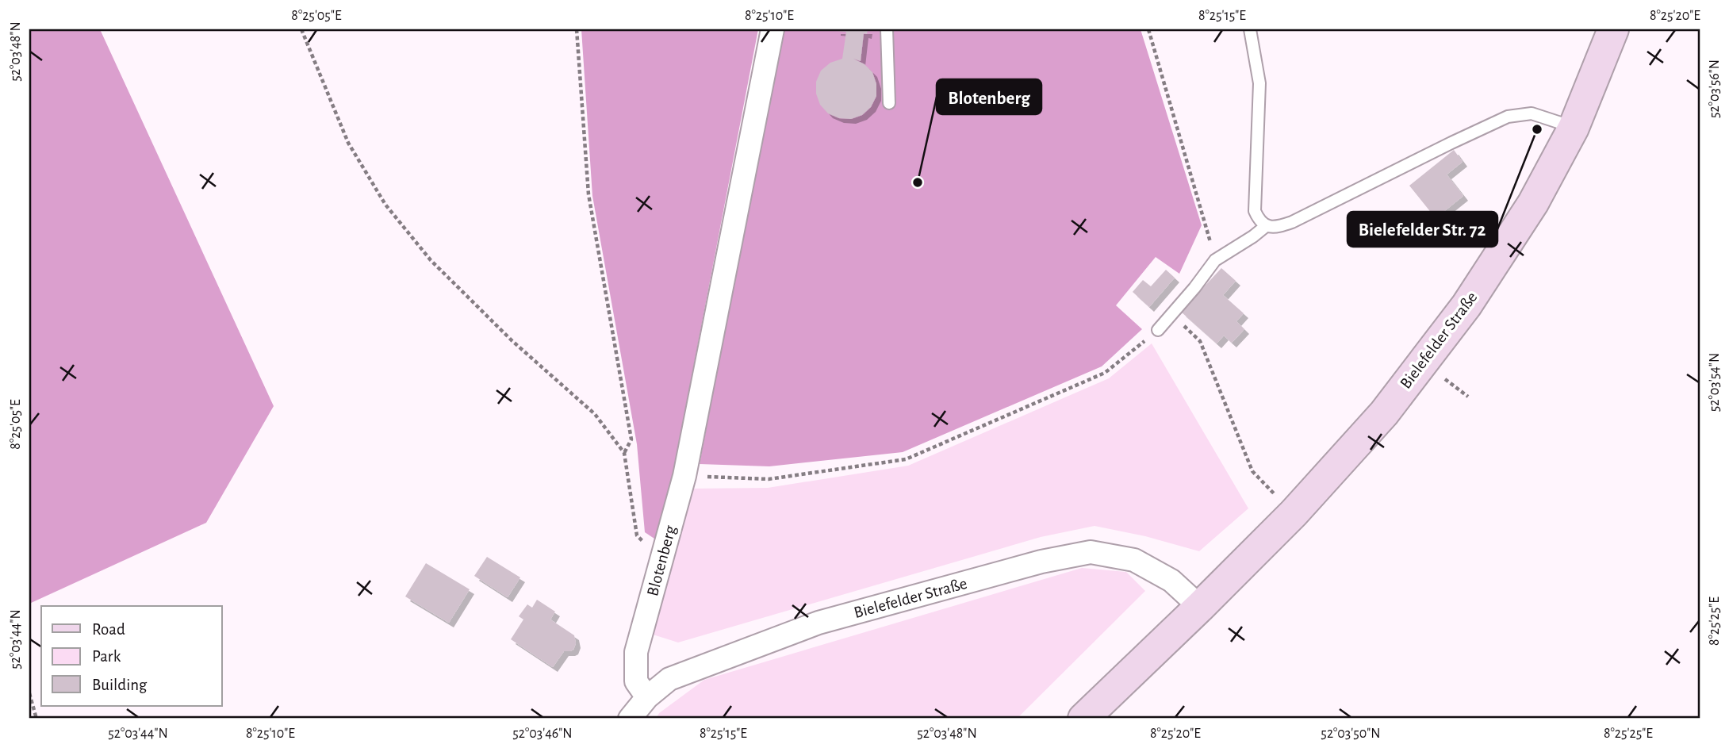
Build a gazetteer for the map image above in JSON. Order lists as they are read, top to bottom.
{
  "streets": {
    "main road": ["Bielefelder Straße"],
    "street": ["Blotenberg"]
  },
  "crossings": [
    ["Bielefelder Straße", "Blotenberg"]
  ],
  "places": ["Bielefelder Str. 72", "Blotenberg"],
  "legend": ["Road", "Park", "Building"],
  "coordinates": [
    "8°25'05\"E",
    "8°25'10\"E",
    "8°25'15\"E",
    "8°25'20\"E",
    "52°03'48\"N",
    "52°03'56\"N",
    "52°03'54\"N",
    "8°25'25\"E",
    "52°03'44\"N",
    "52°03'46\"N",
    "52°03'50\"N"
  ]
}
